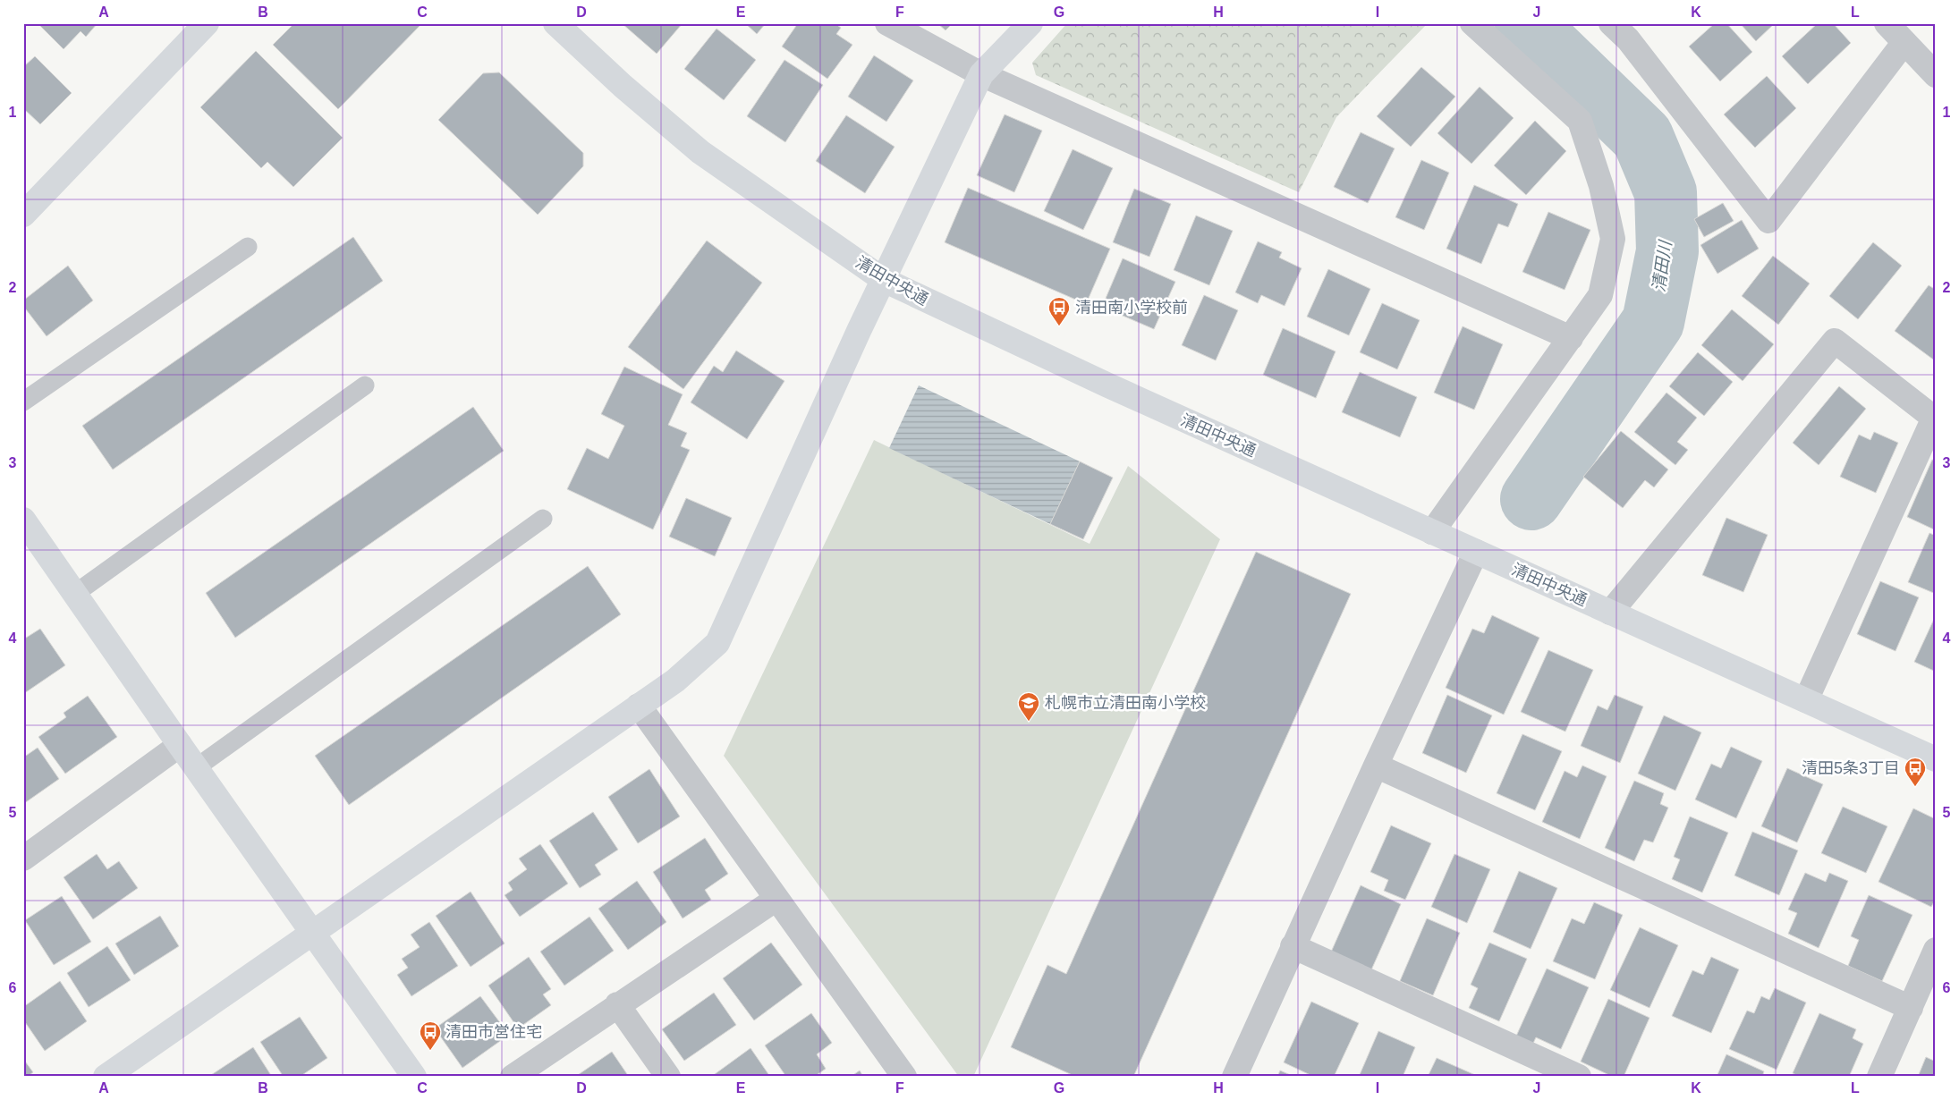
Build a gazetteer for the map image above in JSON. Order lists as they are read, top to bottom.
{
  "streets": {
    "street": ["清田中央通"]
  },
  "water": ["清田川"],
  "places": {
    "bus stop": ["清田南小学校前", "清田5条3丁目", "清田市営住宅"],
    "school or university": ["札幌市立清田南小学校"]
  },
  "grid": {
    "columns": [
      "A",
      "B",
      "C",
      "D",
      "E",
      "F",
      "G",
      "H",
      "I",
      "J",
      "K",
      "L"
    ],
    "rows": [
      "1",
      "2",
      "3",
      "4",
      "5",
      "6"
    ]
  }
}
